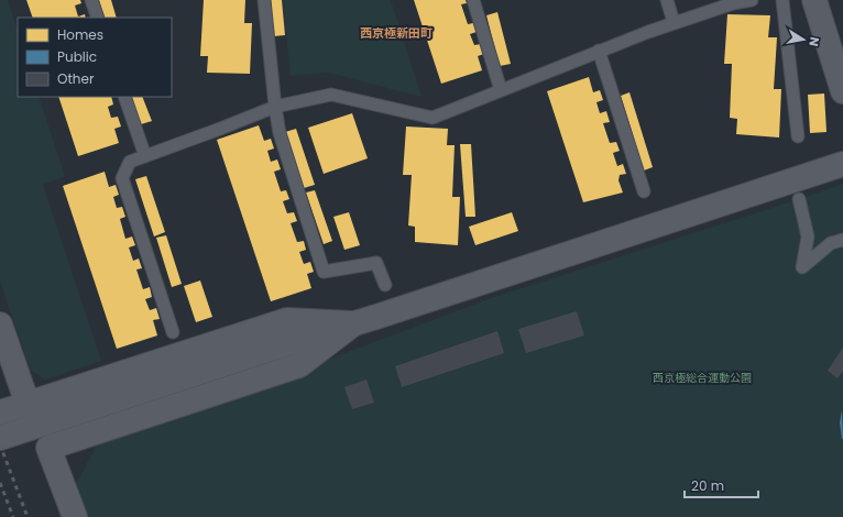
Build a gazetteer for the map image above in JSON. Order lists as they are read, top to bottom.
{
  "districts": ["西京極新田町"],
  "parks": ["西京極総合運動公園"],
  "legend": ["Homes", "Public", "Other"],
  "scale_bar": "20 m",
  "north": "right"
}
